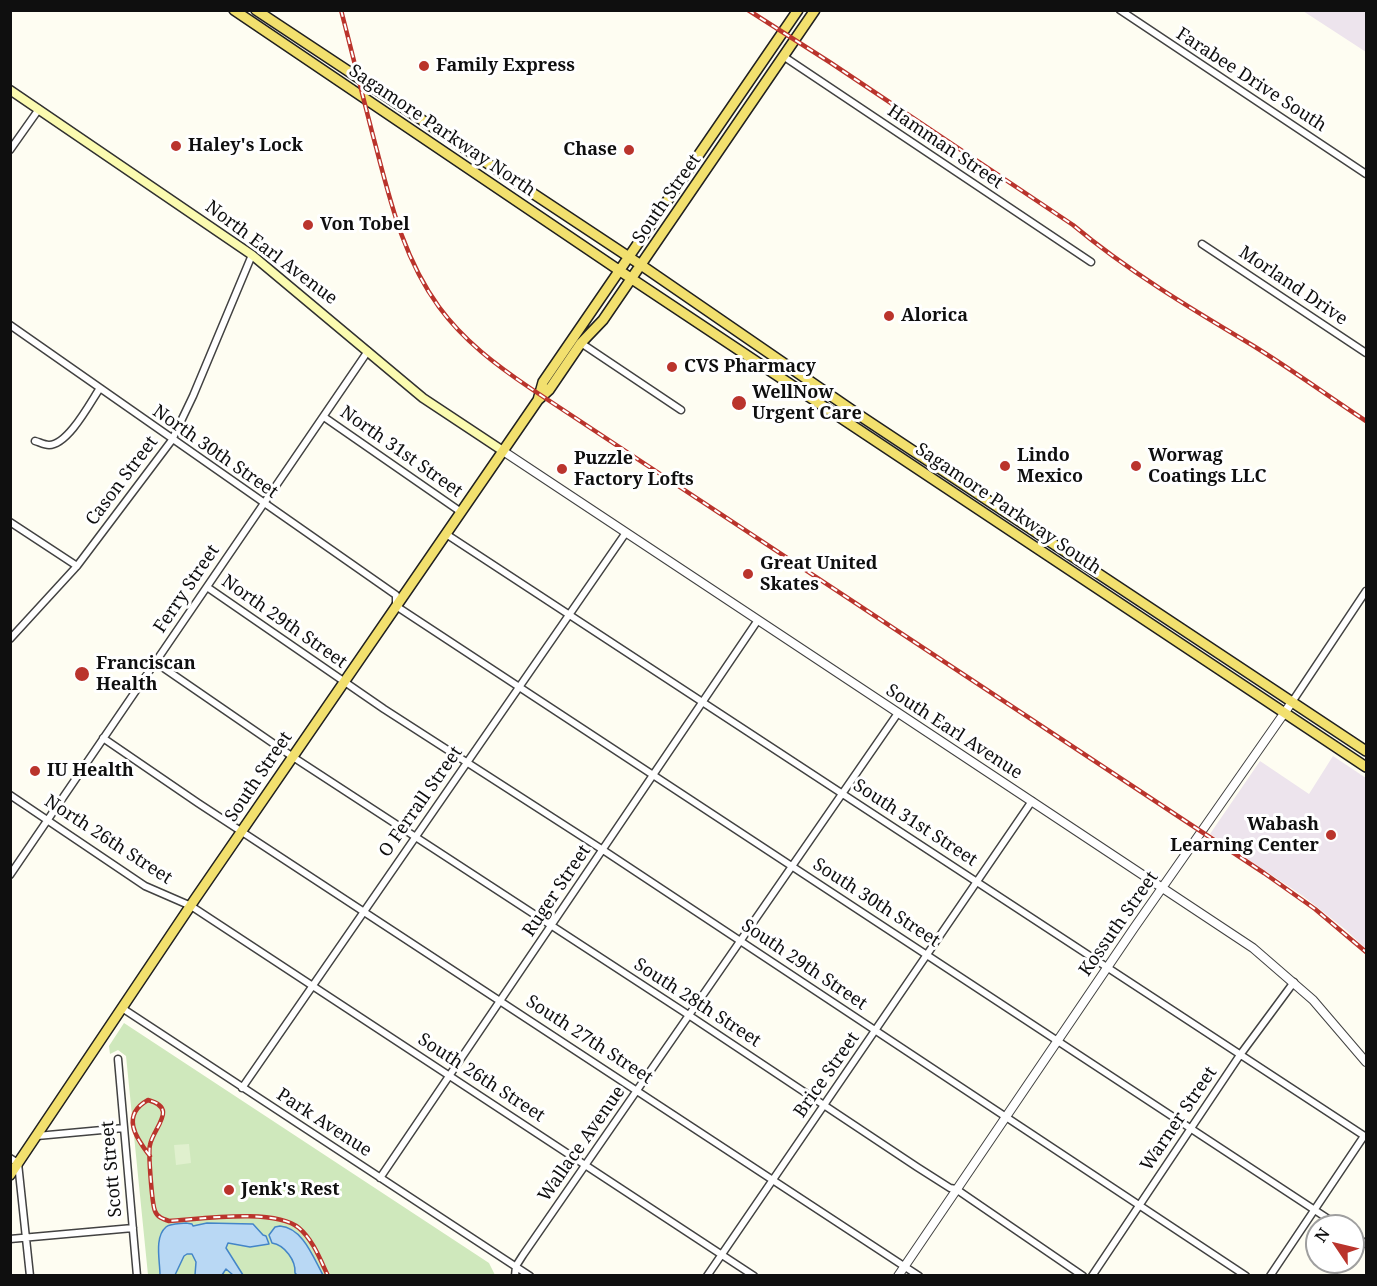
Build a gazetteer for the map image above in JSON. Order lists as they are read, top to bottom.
{
  "streets": {
    "main road": [
      "Sagamore Parkway North",
      "South Street",
      "North Earl Avenue",
      "Sagamore Parkway South"
    ],
    "street": [
      "Farabee Drive South",
      "Hamman Street",
      "Morland Drive",
      "North 30th Street",
      "North 31st Street",
      "Cason Street",
      "Ferry Street",
      "North 29th Street",
      "South Earl Avenue",
      "O Ferrall Street",
      "South 31st Street",
      "North 26th Street",
      "Ruger Street",
      "South 30th Street",
      "Kossuth Street",
      "South 29th Street",
      "South 28th Street",
      "South 27th Street",
      "Brice Street",
      "South 26th Street",
      "Warner Street",
      "Park Avenue",
      "Wallace Avenue",
      "Scott Street"
    ]
  },
  "crossings": [
    ["Sagamore Parkway North", "South Street"],
    ["Sagamore Parkway North", "Sagamore Parkway South"],
    ["Hamman Street", "South Street"],
    ["South Street", "North Earl Avenue"],
    ["South Street", "North 30th Street"],
    ["South Street", "North 31st Street"],
    ["South Street", "Sagamore Parkway South"],
    ["South Street", "North 29th Street"],
    ["South Street", "South Earl Avenue"],
    ["South Street", "South 31st Street"],
    ["South Street", "North 26th Street"],
    ["South Street", "South 30th Street"],
    ["South Street", "South 29th Street"],
    ["South Street", "South 28th Street"],
    ["South Street", "South 27th Street"],
    ["South Street", "South 26th Street"],
    ["South Street", "Park Avenue"],
    ["North Earl Avenue", "Cason Street"],
    ["North Earl Avenue", "Ferry Street"],
    ["North Earl Avenue", "South Earl Avenue"],
    ["North 30th Street", "Cason Street"],
    ["North 30th Street", "Ferry Street"],
    ["North 30th Street", "South 30th Street"],
    ["North 31st Street", "Ferry Street"],
    ["Sagamore Parkway South", "Kossuth Street"],
    ["Ferry Street", "North 29th Street"],
    ["Ferry Street", "North 26th Street"],
    ["Ferry Street", "South 28th Street"],
    ["Ferry Street", "South 27th Street"],
    ["North 29th Street", "South 29th Street"],
    ["South Earl Avenue", "O Ferrall Street"],
    ["South Earl Avenue", "Ruger Street"],
    ["South Earl Avenue", "Kossuth Street"],
    ["South Earl Avenue", "Brice Street"],
    ["South Earl Avenue", "Warner Street"],
    ["South Earl Avenue", "Wallace Avenue"],
    ["O Ferrall Street", "South 31st Street"],
    ["O Ferrall Street", "South 30th Street"],
    ["O Ferrall Street", "South 29th Street"],
    ["O Ferrall Street", "South 28th Street"],
    ["O Ferrall Street", "South 27th Street"],
    ["O Ferrall Street", "South 26th Street"],
    ["O Ferrall Street", "Park Avenue"],
    ["South 31st Street", "Ruger Street"],
    ["South 31st Street", "Kossuth Street"],
    ["South 31st Street", "Brice Street"],
    ["South 31st Street", "Warner Street"],
    ["South 31st Street", "Wallace Avenue"],
    ["North 26th Street", "South 26th Street"],
    ["Ruger Street", "South 30th Street"],
    ["Ruger Street", "South 29th Street"],
    ["Ruger Street", "South 28th Street"],
    ["Ruger Street", "South 27th Street"],
    ["Ruger Street", "South 26th Street"],
    ["Ruger Street", "Park Avenue"],
    ["South 30th Street", "Kossuth Street"],
    ["South 30th Street", "Brice Street"],
    ["South 30th Street", "Warner Street"],
    ["South 30th Street", "Wallace Avenue"],
    ["Kossuth Street", "South 29th Street"],
    ["Kossuth Street", "South 28th Street"],
    ["Kossuth Street", "South 27th Street"],
    ["South 29th Street", "Brice Street"],
    ["South 29th Street", "Warner Street"],
    ["South 29th Street", "Wallace Avenue"],
    ["South 28th Street", "Brice Street"],
    ["South 28th Street", "Wallace Avenue"],
    ["South 27th Street", "Brice Street"],
    ["South 27th Street", "Wallace Avenue"],
    ["Brice Street", "South 26th Street"],
    ["South 26th Street", "Wallace Avenue"],
    ["Park Avenue", "Wallace Avenue"]
  ],
  "places": [
    "Family Express",
    "Haley's Lock",
    "Chase",
    "Von Tobel",
    "Alorica",
    "CVS Pharmacy",
    "WellNow Urgent Care",
    "Lindo Mexico",
    "Worwag Coatings LLC",
    "Puzzle Factory Lofts",
    "Great United Skates",
    "Franciscan Health",
    "IU Health",
    "Wabash Learning Center",
    "Jenk's Rest"
  ],
  "north": "top left"
}
